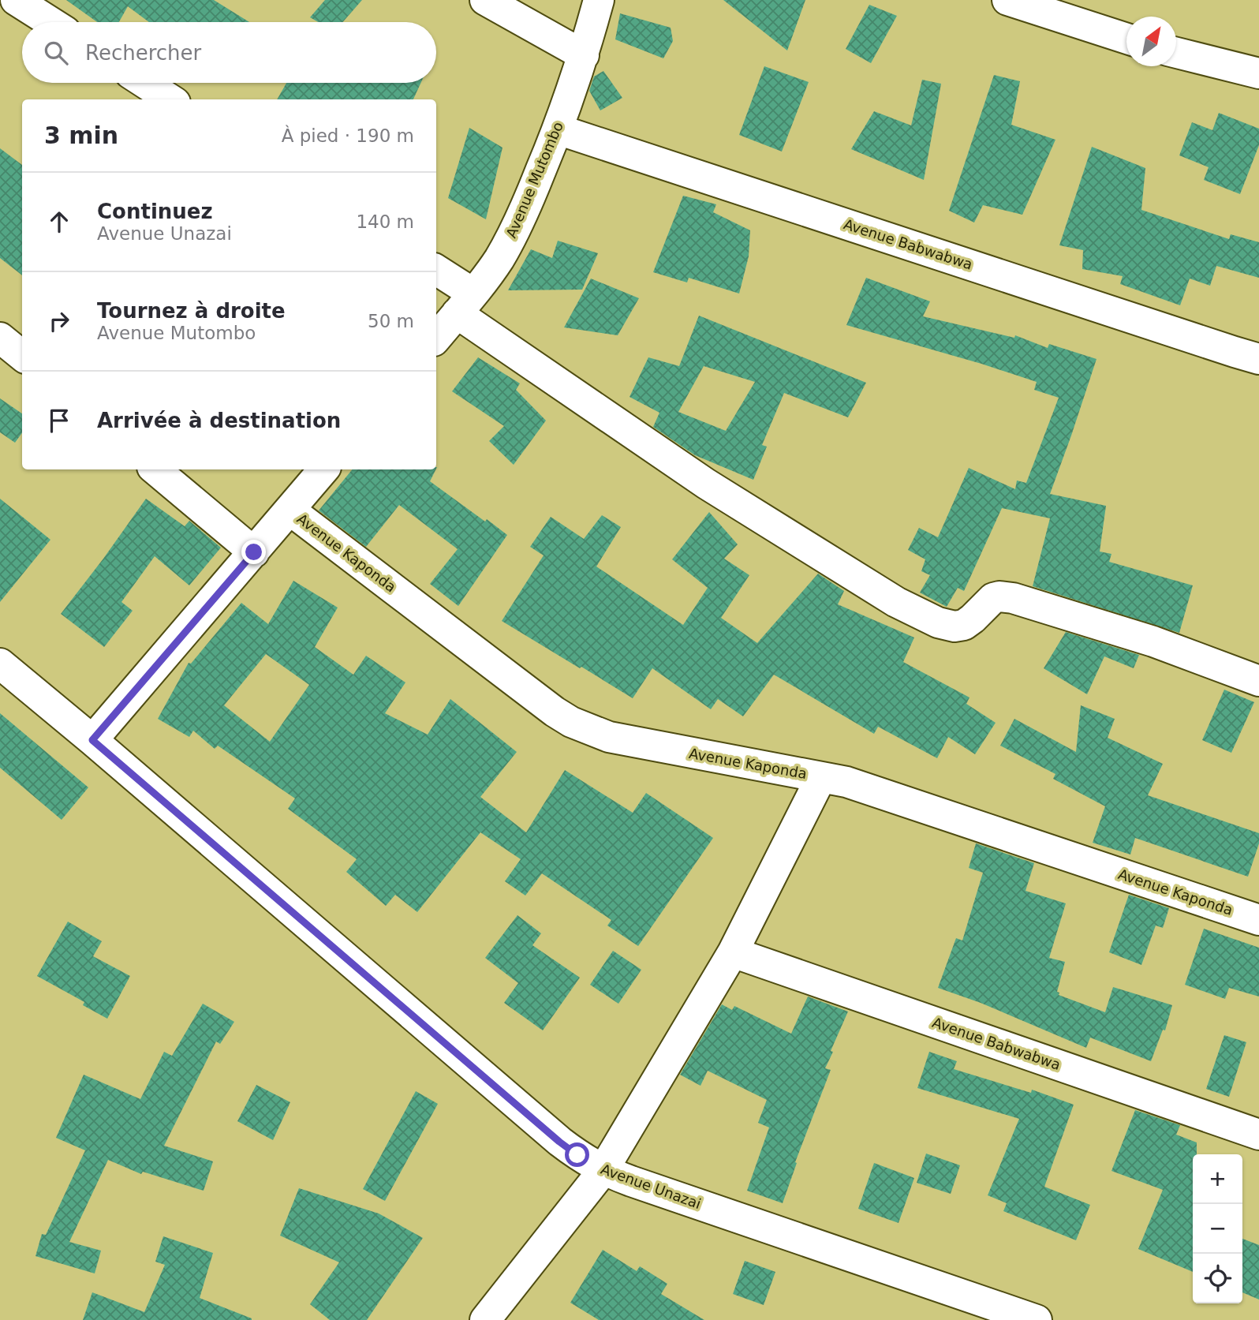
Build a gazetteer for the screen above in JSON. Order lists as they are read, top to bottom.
{
  "streets": {
    "street": [
      "Avenue Mutombo",
      "Avenue Babwabwa",
      "Avenue Kaponda",
      "Avenue Unazai"
    ]
  },
  "crossings": [
    ["Avenue Mutombo", "Avenue Babwabwa"]
  ],
  "north": "top right",
  "page": {
    "search": "Rechercher",
    "heading": ["3 min", "À pied · 190 m"],
    "list": [
      ["Continuez", "Avenue Unazai", "140 m"],
      ["Tournez à droite", "Avenue Mutombo", "50 m"],
      "Arrivée à destination"
    ],
    "map_buttons": ["+", "−"]
  }
}
